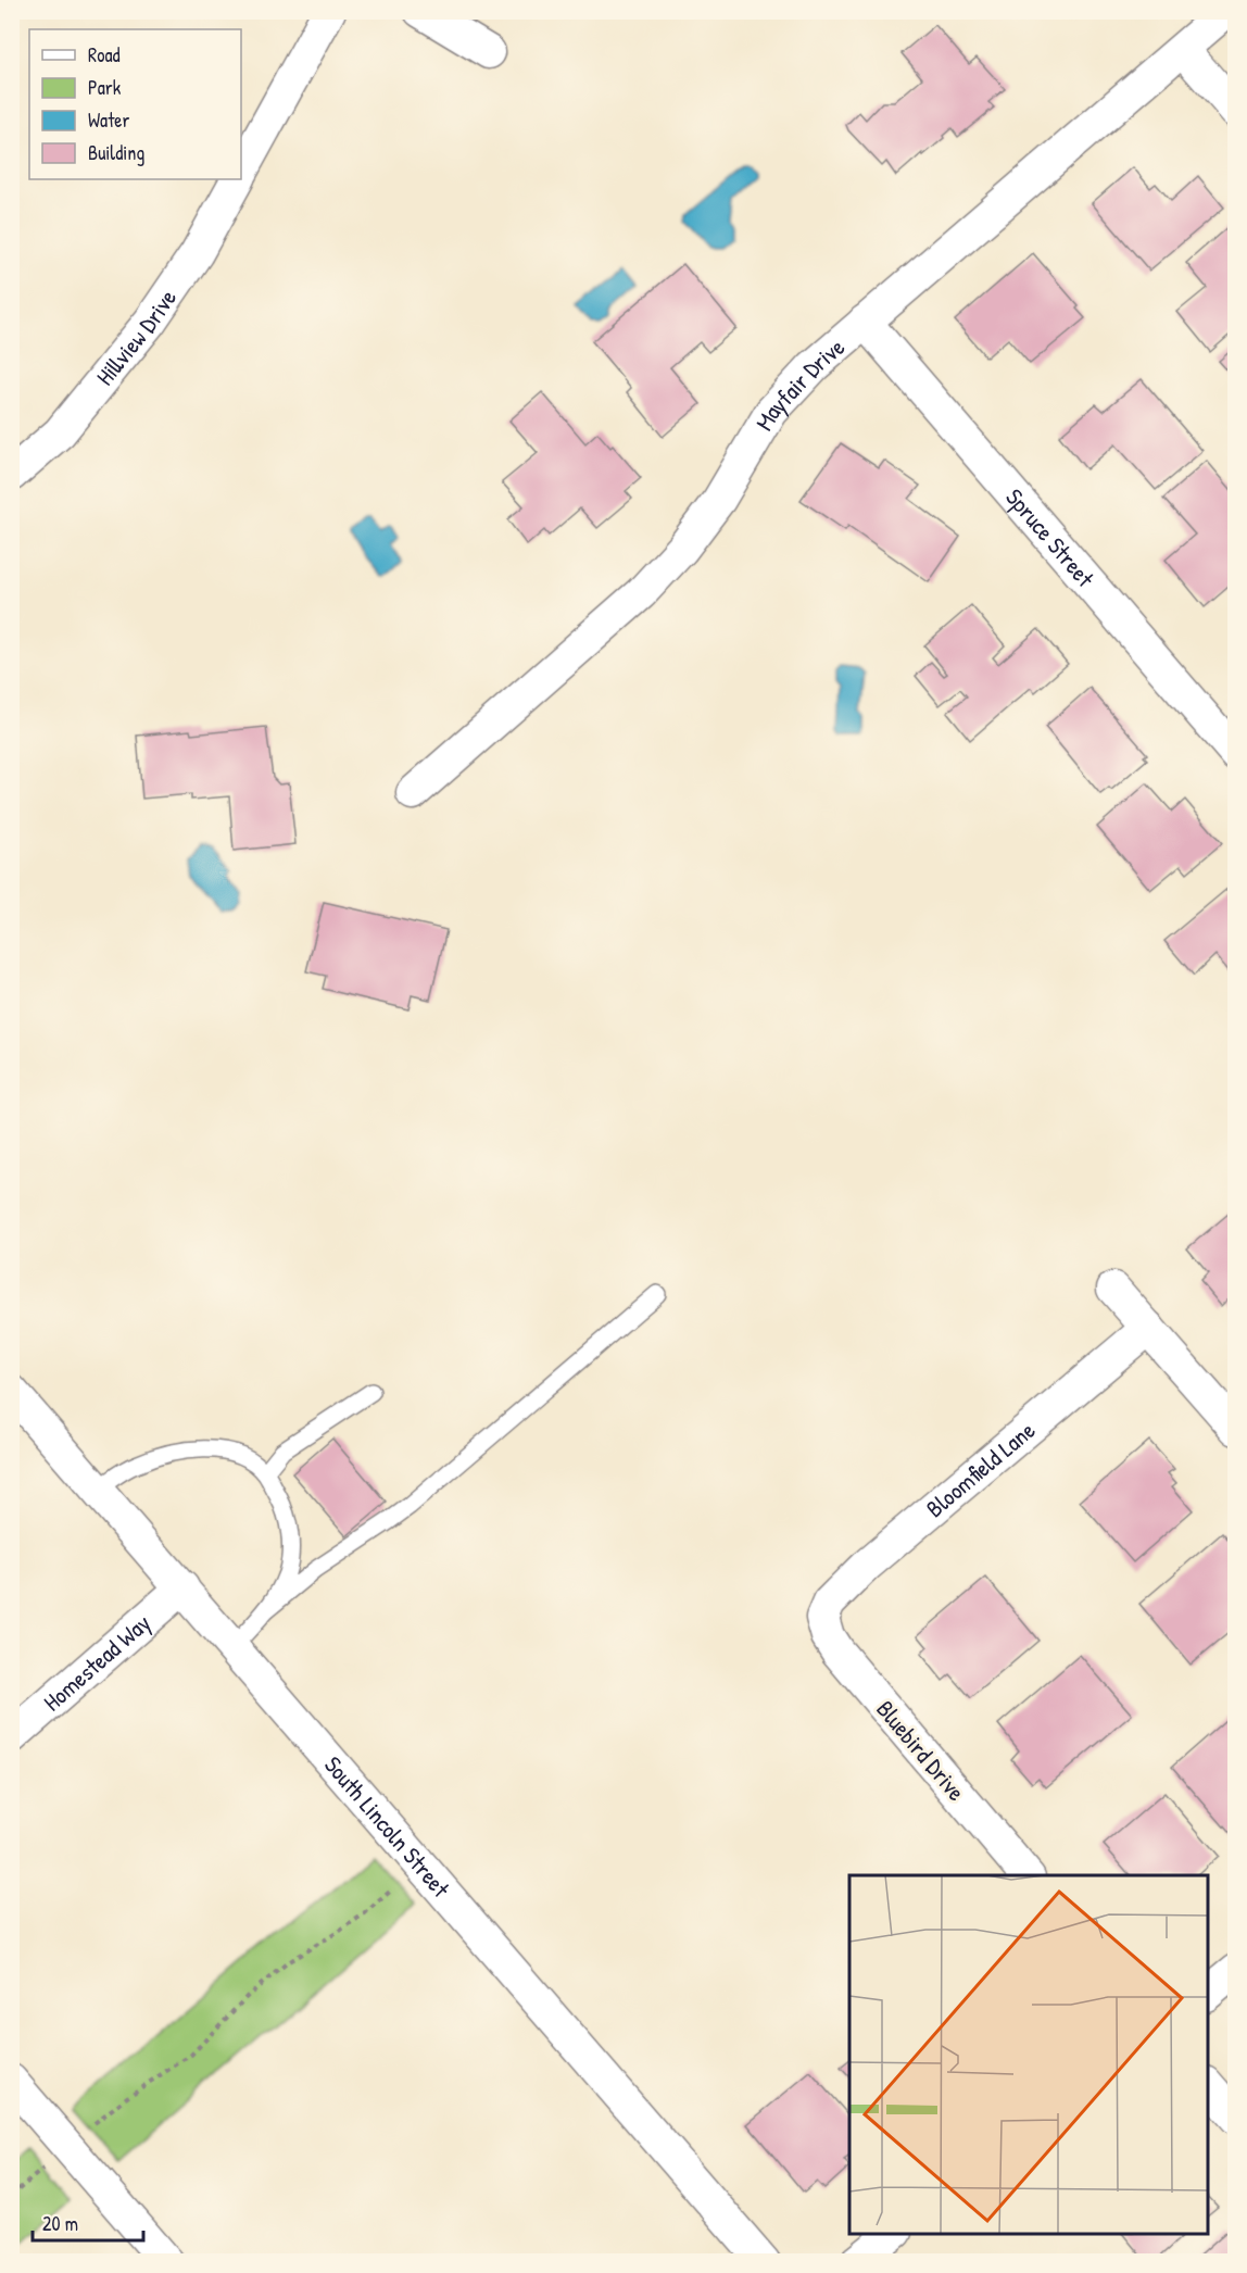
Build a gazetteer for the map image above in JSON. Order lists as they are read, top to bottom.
{
  "streets": {
    "street": [
      "Hillview Drive",
      "Mayfair Drive",
      "Spruce Street",
      "Bloomfield Lane",
      "Homestead Way",
      "Bluebird Drive",
      "South Lincoln Street"
    ]
  },
  "crossings": [
    ["Mayfair Drive", "Spruce Street"],
    ["Bloomfield Lane", "Bluebird Drive"],
    ["Homestead Way", "South Lincoln Street"]
  ],
  "legend": [
    "Road",
    "Park",
    "Water",
    "Building"
  ],
  "scale_bar": "20 m"
}
